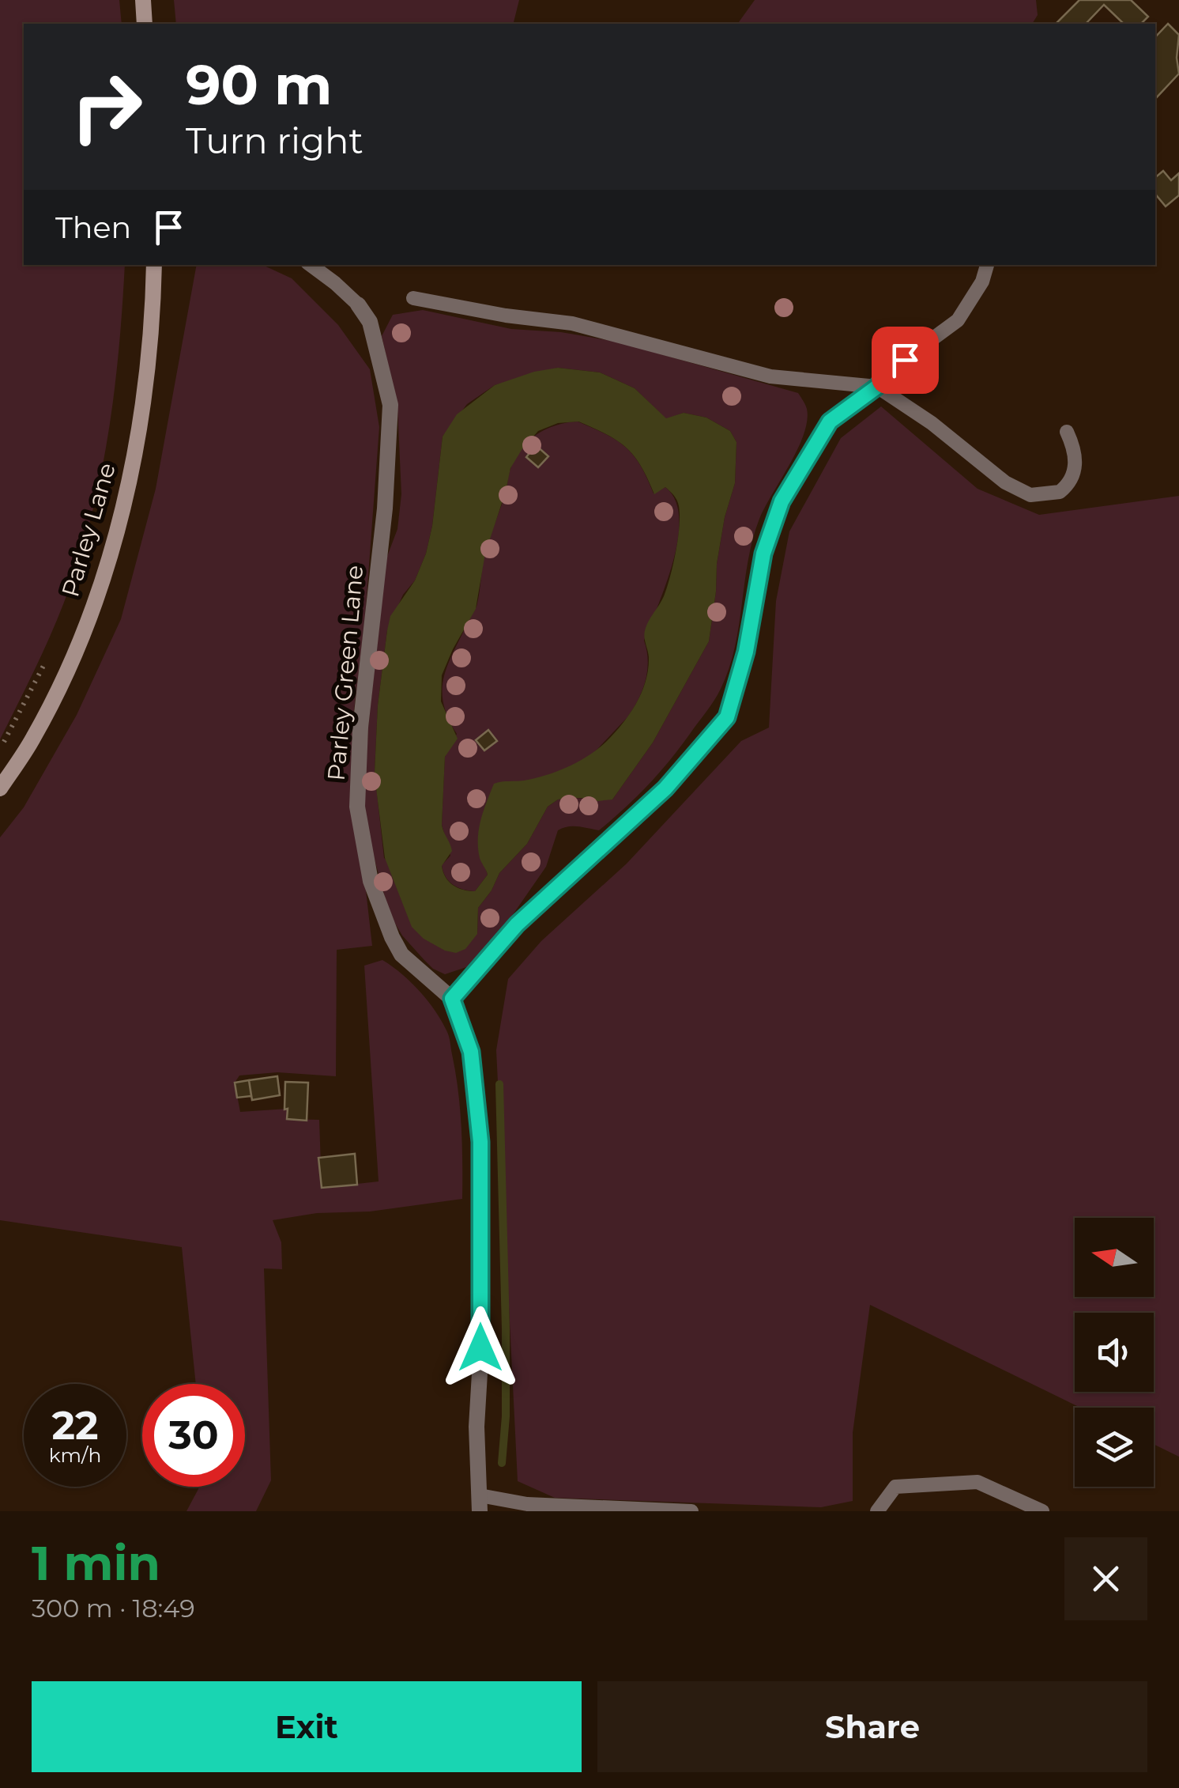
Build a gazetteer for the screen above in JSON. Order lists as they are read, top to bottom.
{
  "streets": {
    "main road": ["Parley Lane"],
    "street": ["Parley Green Lane"]
  },
  "north": "left",
  "page": {
    "turn": ["90 m", "Turn right"],
    "then": "Then",
    "speed": "22 km/h",
    "limit": "30",
    "heading": ["1 min", "300 m · 18:49"],
    "buttons": ["Exit", "Share"]
  }
}
